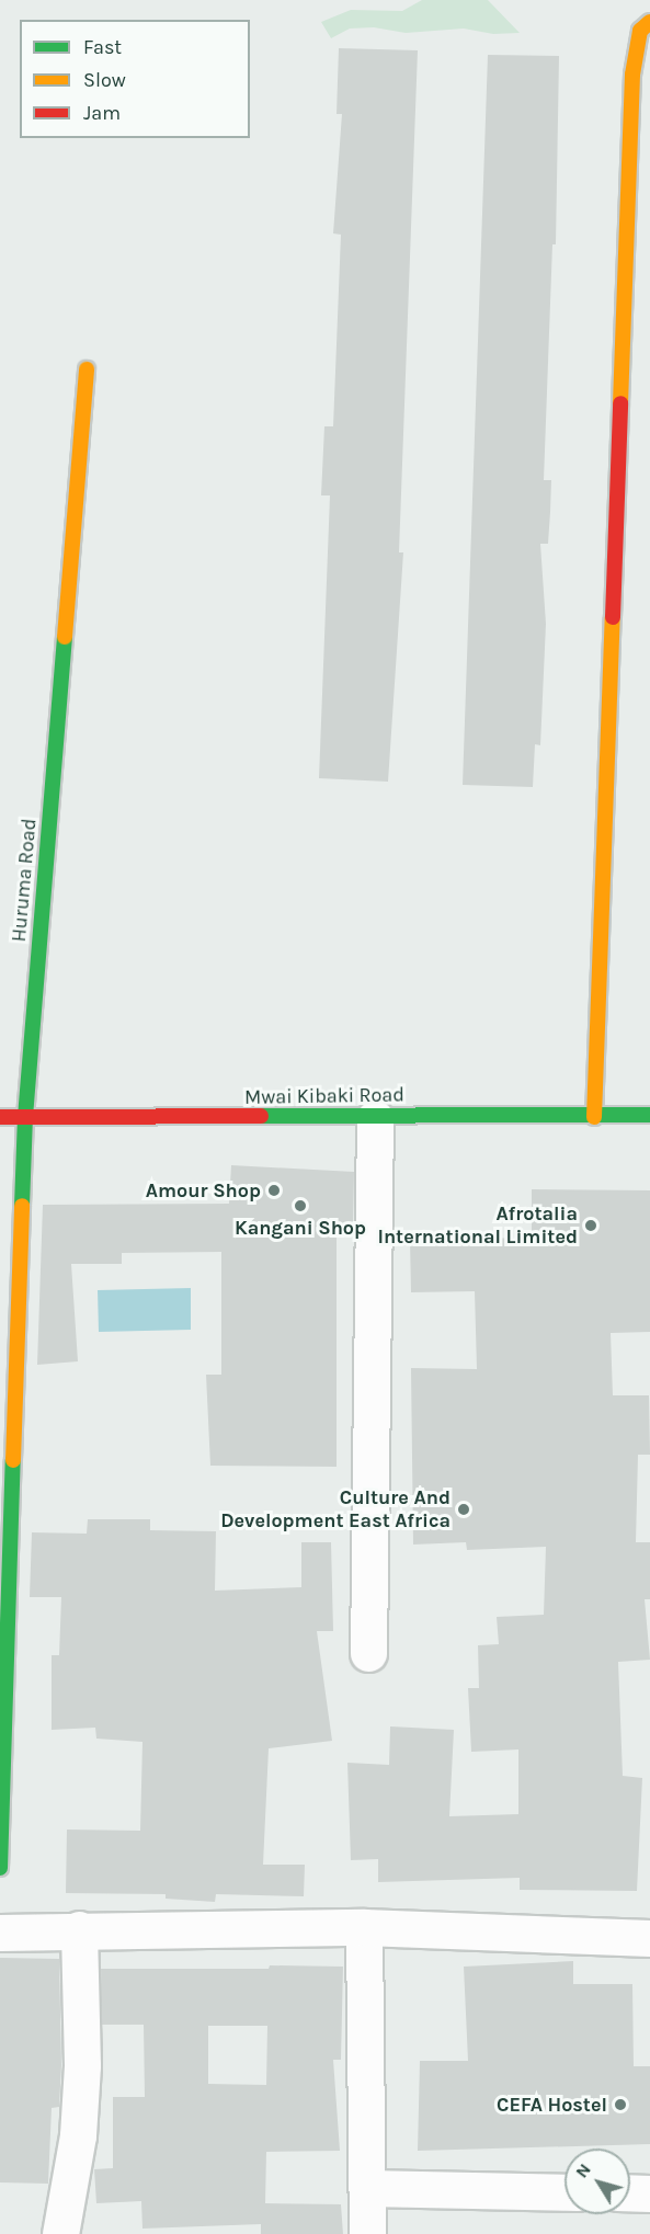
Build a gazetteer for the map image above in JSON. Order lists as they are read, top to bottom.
{
  "streets": {
    "street": ["Huruma Road", "Mwai Kibaki Road"]
  },
  "crossings": [
    ["Huruma Road", "Mwai Kibaki Road"]
  ],
  "places": [
    "Amour Shop",
    "Kangani Shop",
    "Afrotalia International Limited",
    "Culture And Development East Africa",
    "CEFA Hostel"
  ],
  "legend": ["Fast", "Slow", "Jam"],
  "north": "top left"
}
